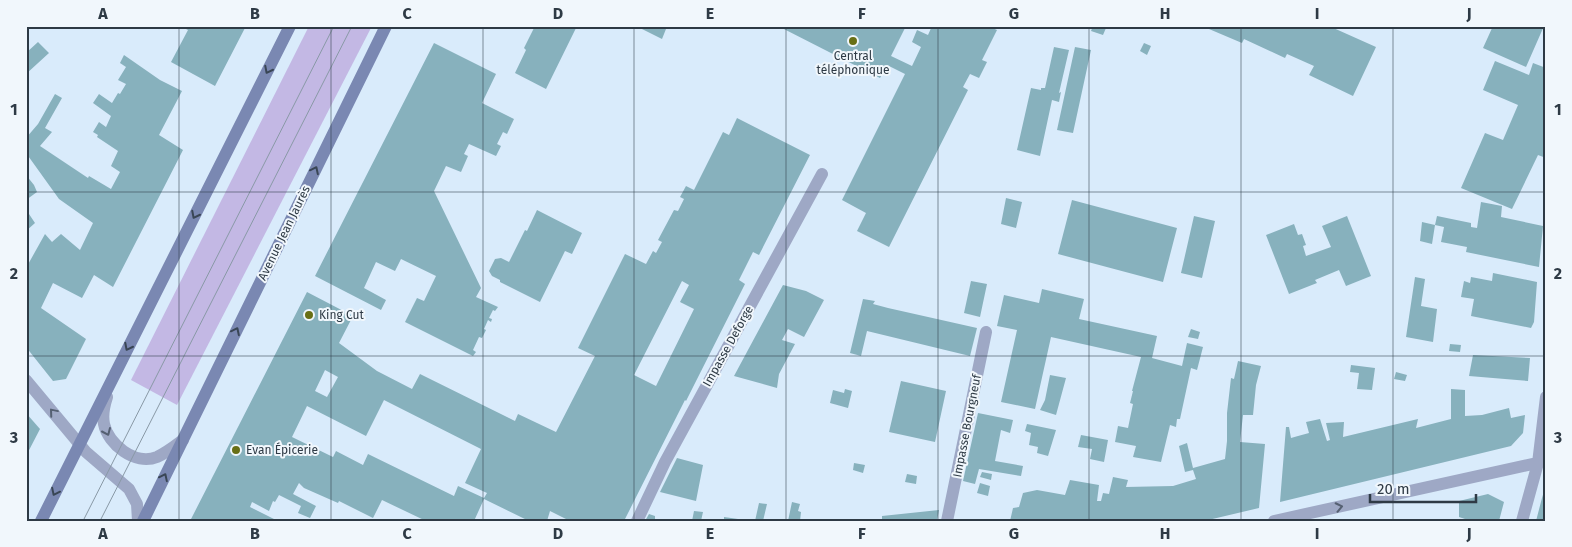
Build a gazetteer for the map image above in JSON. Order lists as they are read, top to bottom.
{
  "streets": {
    "main road": ["Avenue Jean Jaurès"],
    "street": ["Impasse Deforge", "Impasse Bourgneuf"]
  },
  "places": ["Central téléphonique", "King Cut", "Evan Épicerie"],
  "scale_bar": "20 m",
  "grid": {
    "columns": [
      "A",
      "B",
      "C",
      "D",
      "E",
      "F",
      "G",
      "H",
      "I",
      "J"
    ],
    "rows": ["1", "2", "3"]
  }
}
